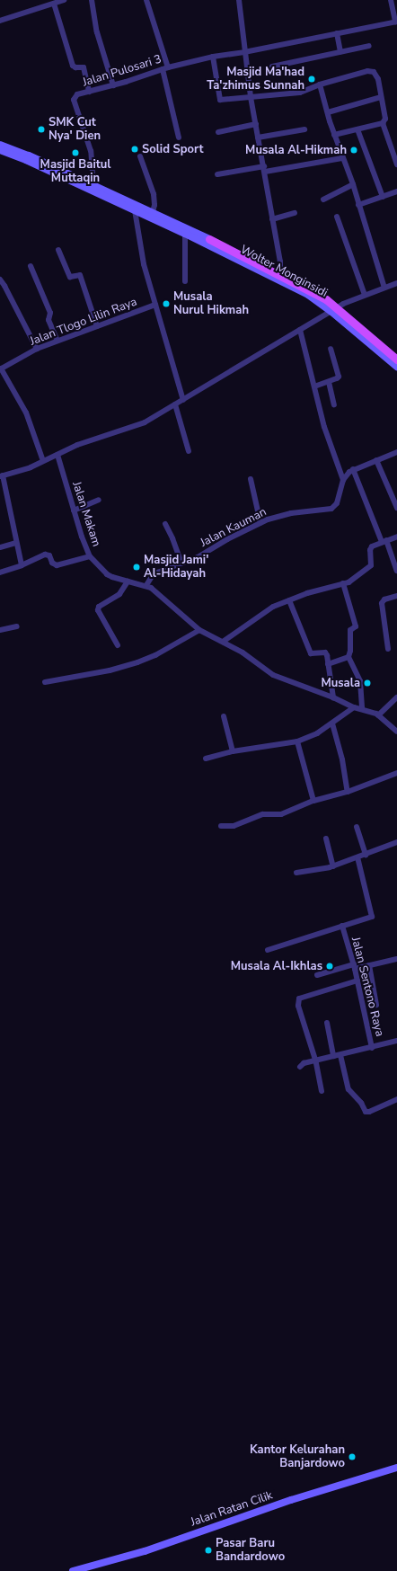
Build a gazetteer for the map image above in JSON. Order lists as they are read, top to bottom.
{
  "streets": {
    "main road": ["Wolter Monginsidi", "Jalan Ratan Cilik"],
    "street": [
      "Jalan Pulosari 3",
      "Jalan Tlogo Lilin Raya",
      "Jalan Makam",
      "Jalan Kauman",
      "Jalan Sentono Raya"
    ]
  },
  "crossings": [
    ["Jalan Makam", "Jalan Kauman"]
  ],
  "places": [
    "Masjid Ma'had Ta'zhimus Sunnah",
    "SMK Cut Nya' Dien",
    "Solid Sport",
    "Musala Al-Hikmah",
    "Masjid Baitul Muttaqin",
    "Musala Nurul Hikmah",
    "Masjid Jami' Al-Hidayah",
    "Musala",
    "Musala Al-Ikhlas",
    "Kantor Kelurahan Banjardowo",
    "Pasar Baru Bandardowo"
  ]
}
